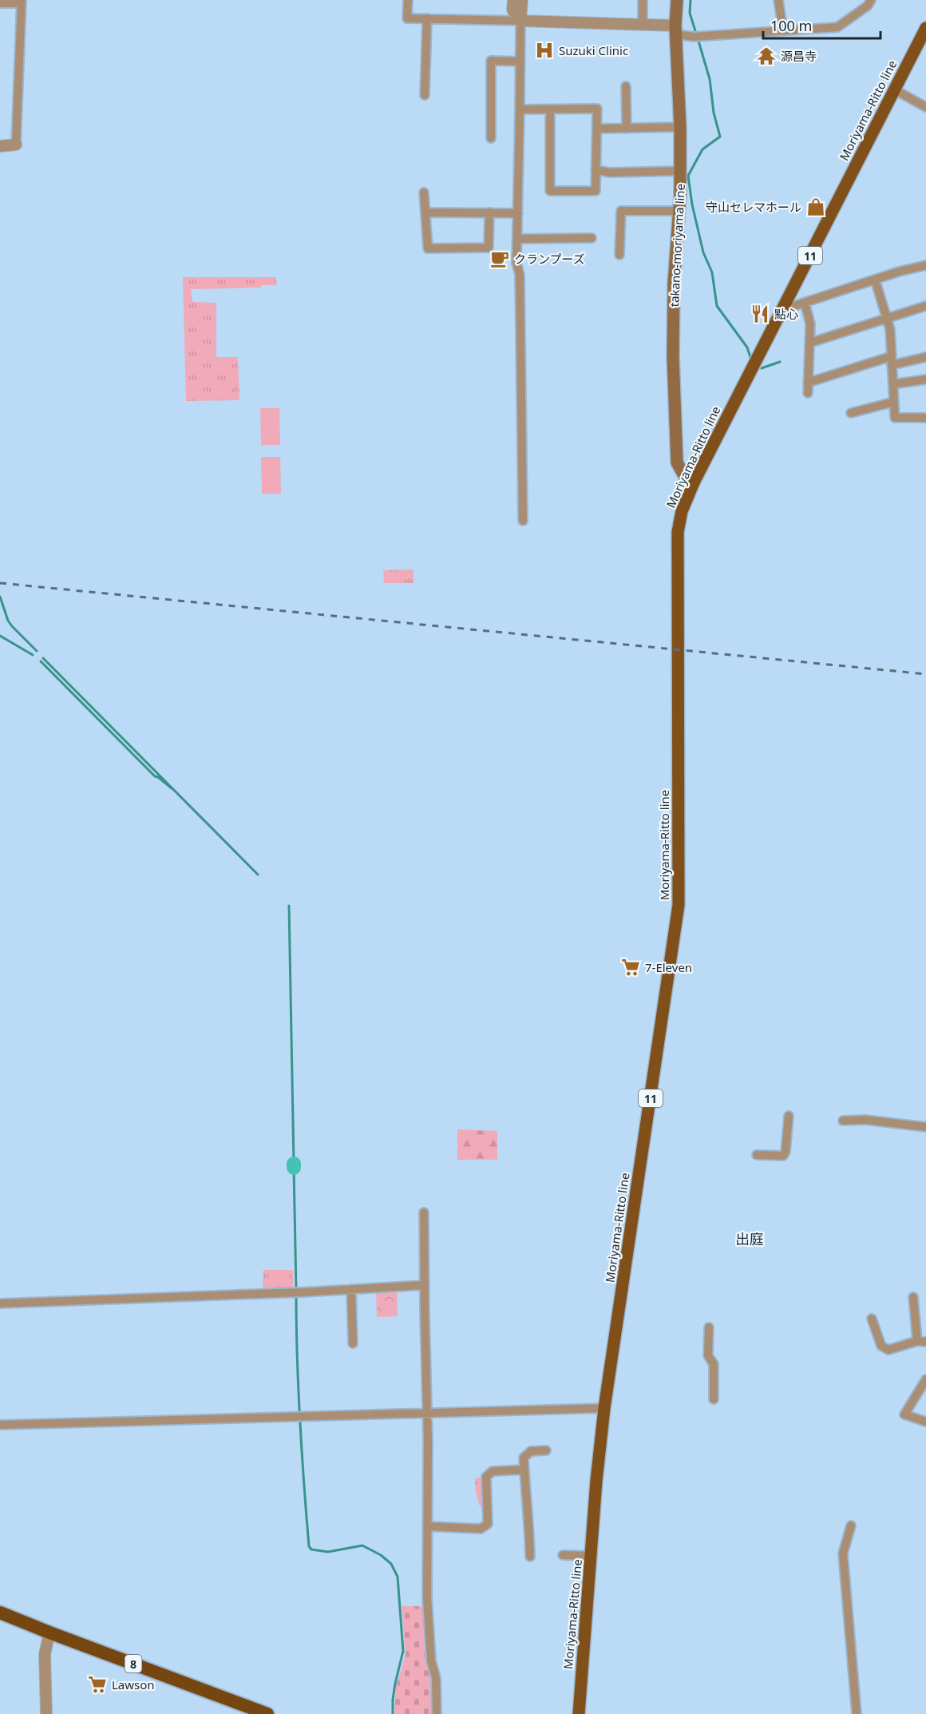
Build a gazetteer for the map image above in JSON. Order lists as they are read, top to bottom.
{
  "streets": {
    "highway": ["8"],
    "main road": ["Moriyama-Ritto line", "takano-moriyama line", "11"]
  },
  "crossings": [
    ["Moriyama-Ritto line", "takano-moriyama line"]
  ],
  "districts": ["出庭"],
  "places": {
    "hospital": ["Suzuki Clinic"],
    "temple": ["源昌寺"],
    "shop": ["守山セレマホール"],
    "cafe": ["クランプーズ"],
    "restaurant": ["點心"],
    "supermarket": ["7-Eleven", "Lawson"]
  },
  "scale_bar": "100 m"
}
